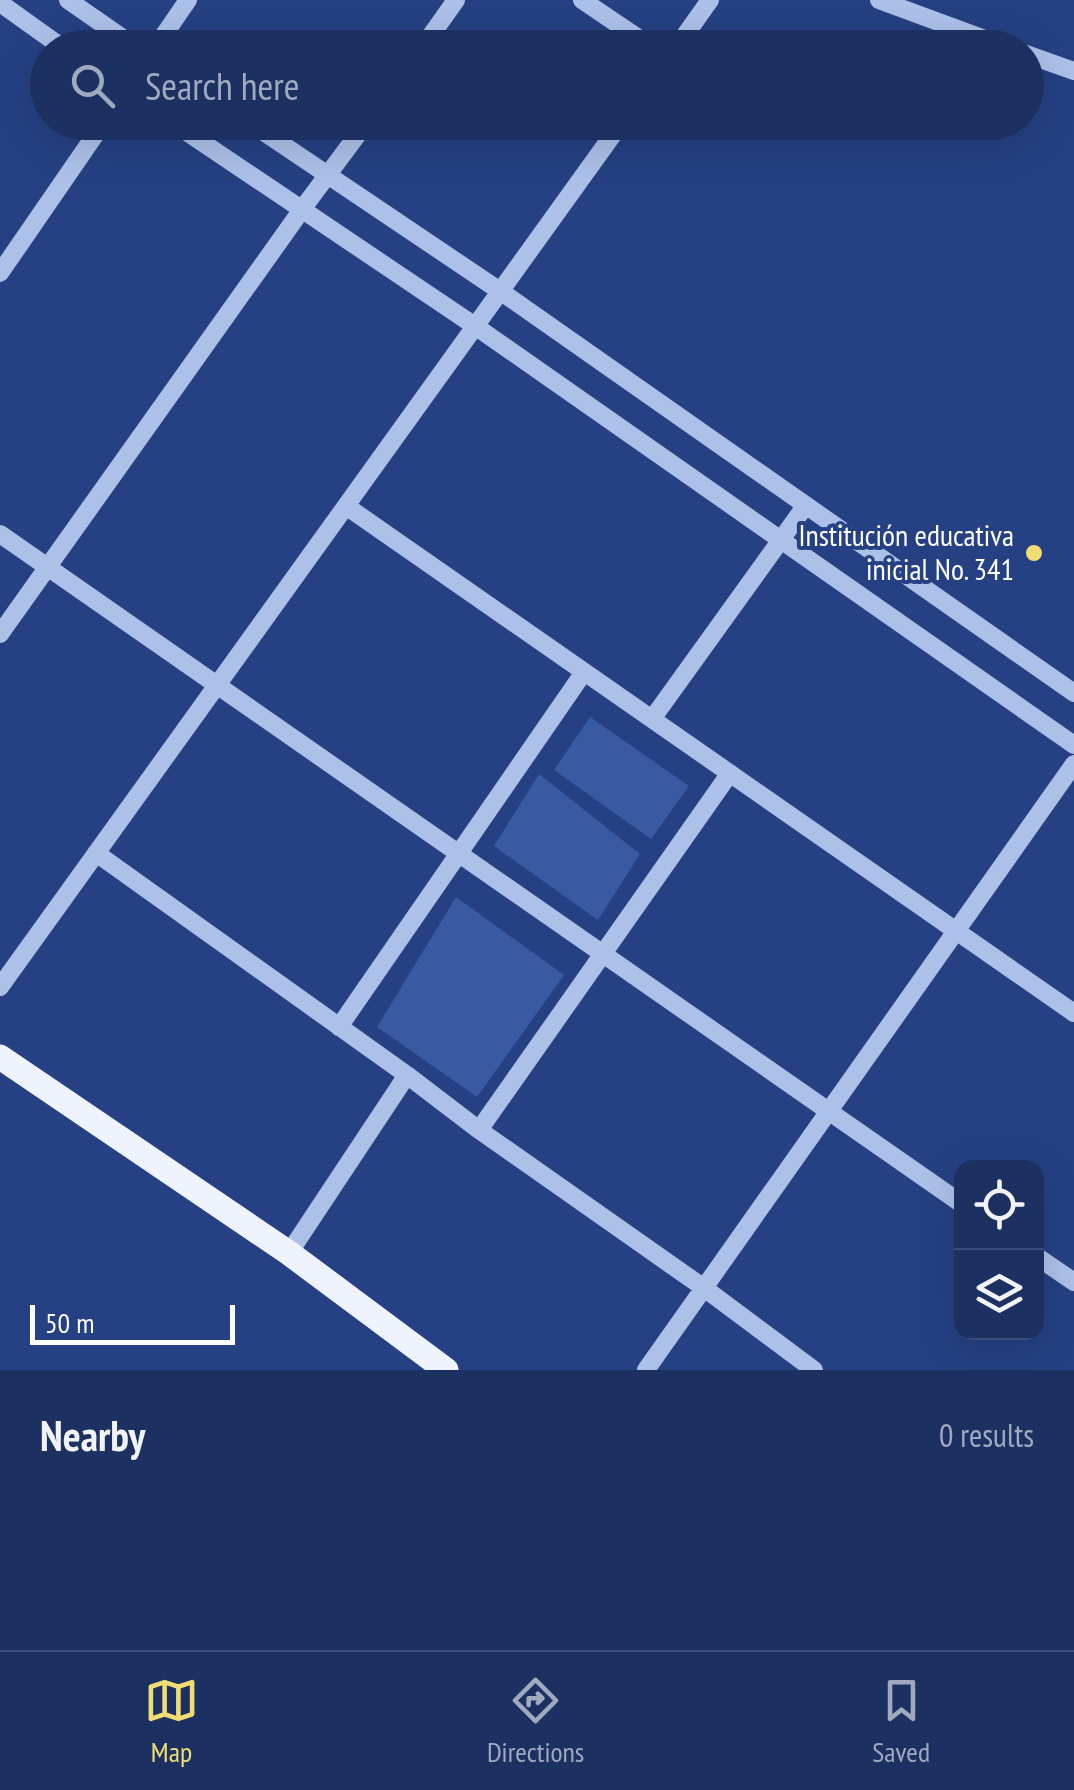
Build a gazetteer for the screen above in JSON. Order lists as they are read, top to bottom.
{
  "places": ["Institución educativa inicial No. 341"],
  "scale_bar": "50 m",
  "page": {
    "search": "Search here",
    "scale": "50 m",
    "heading": ["Nearby", "0 results"],
    "nav": ["Map", "Directions", "Saved"]
  }
}
